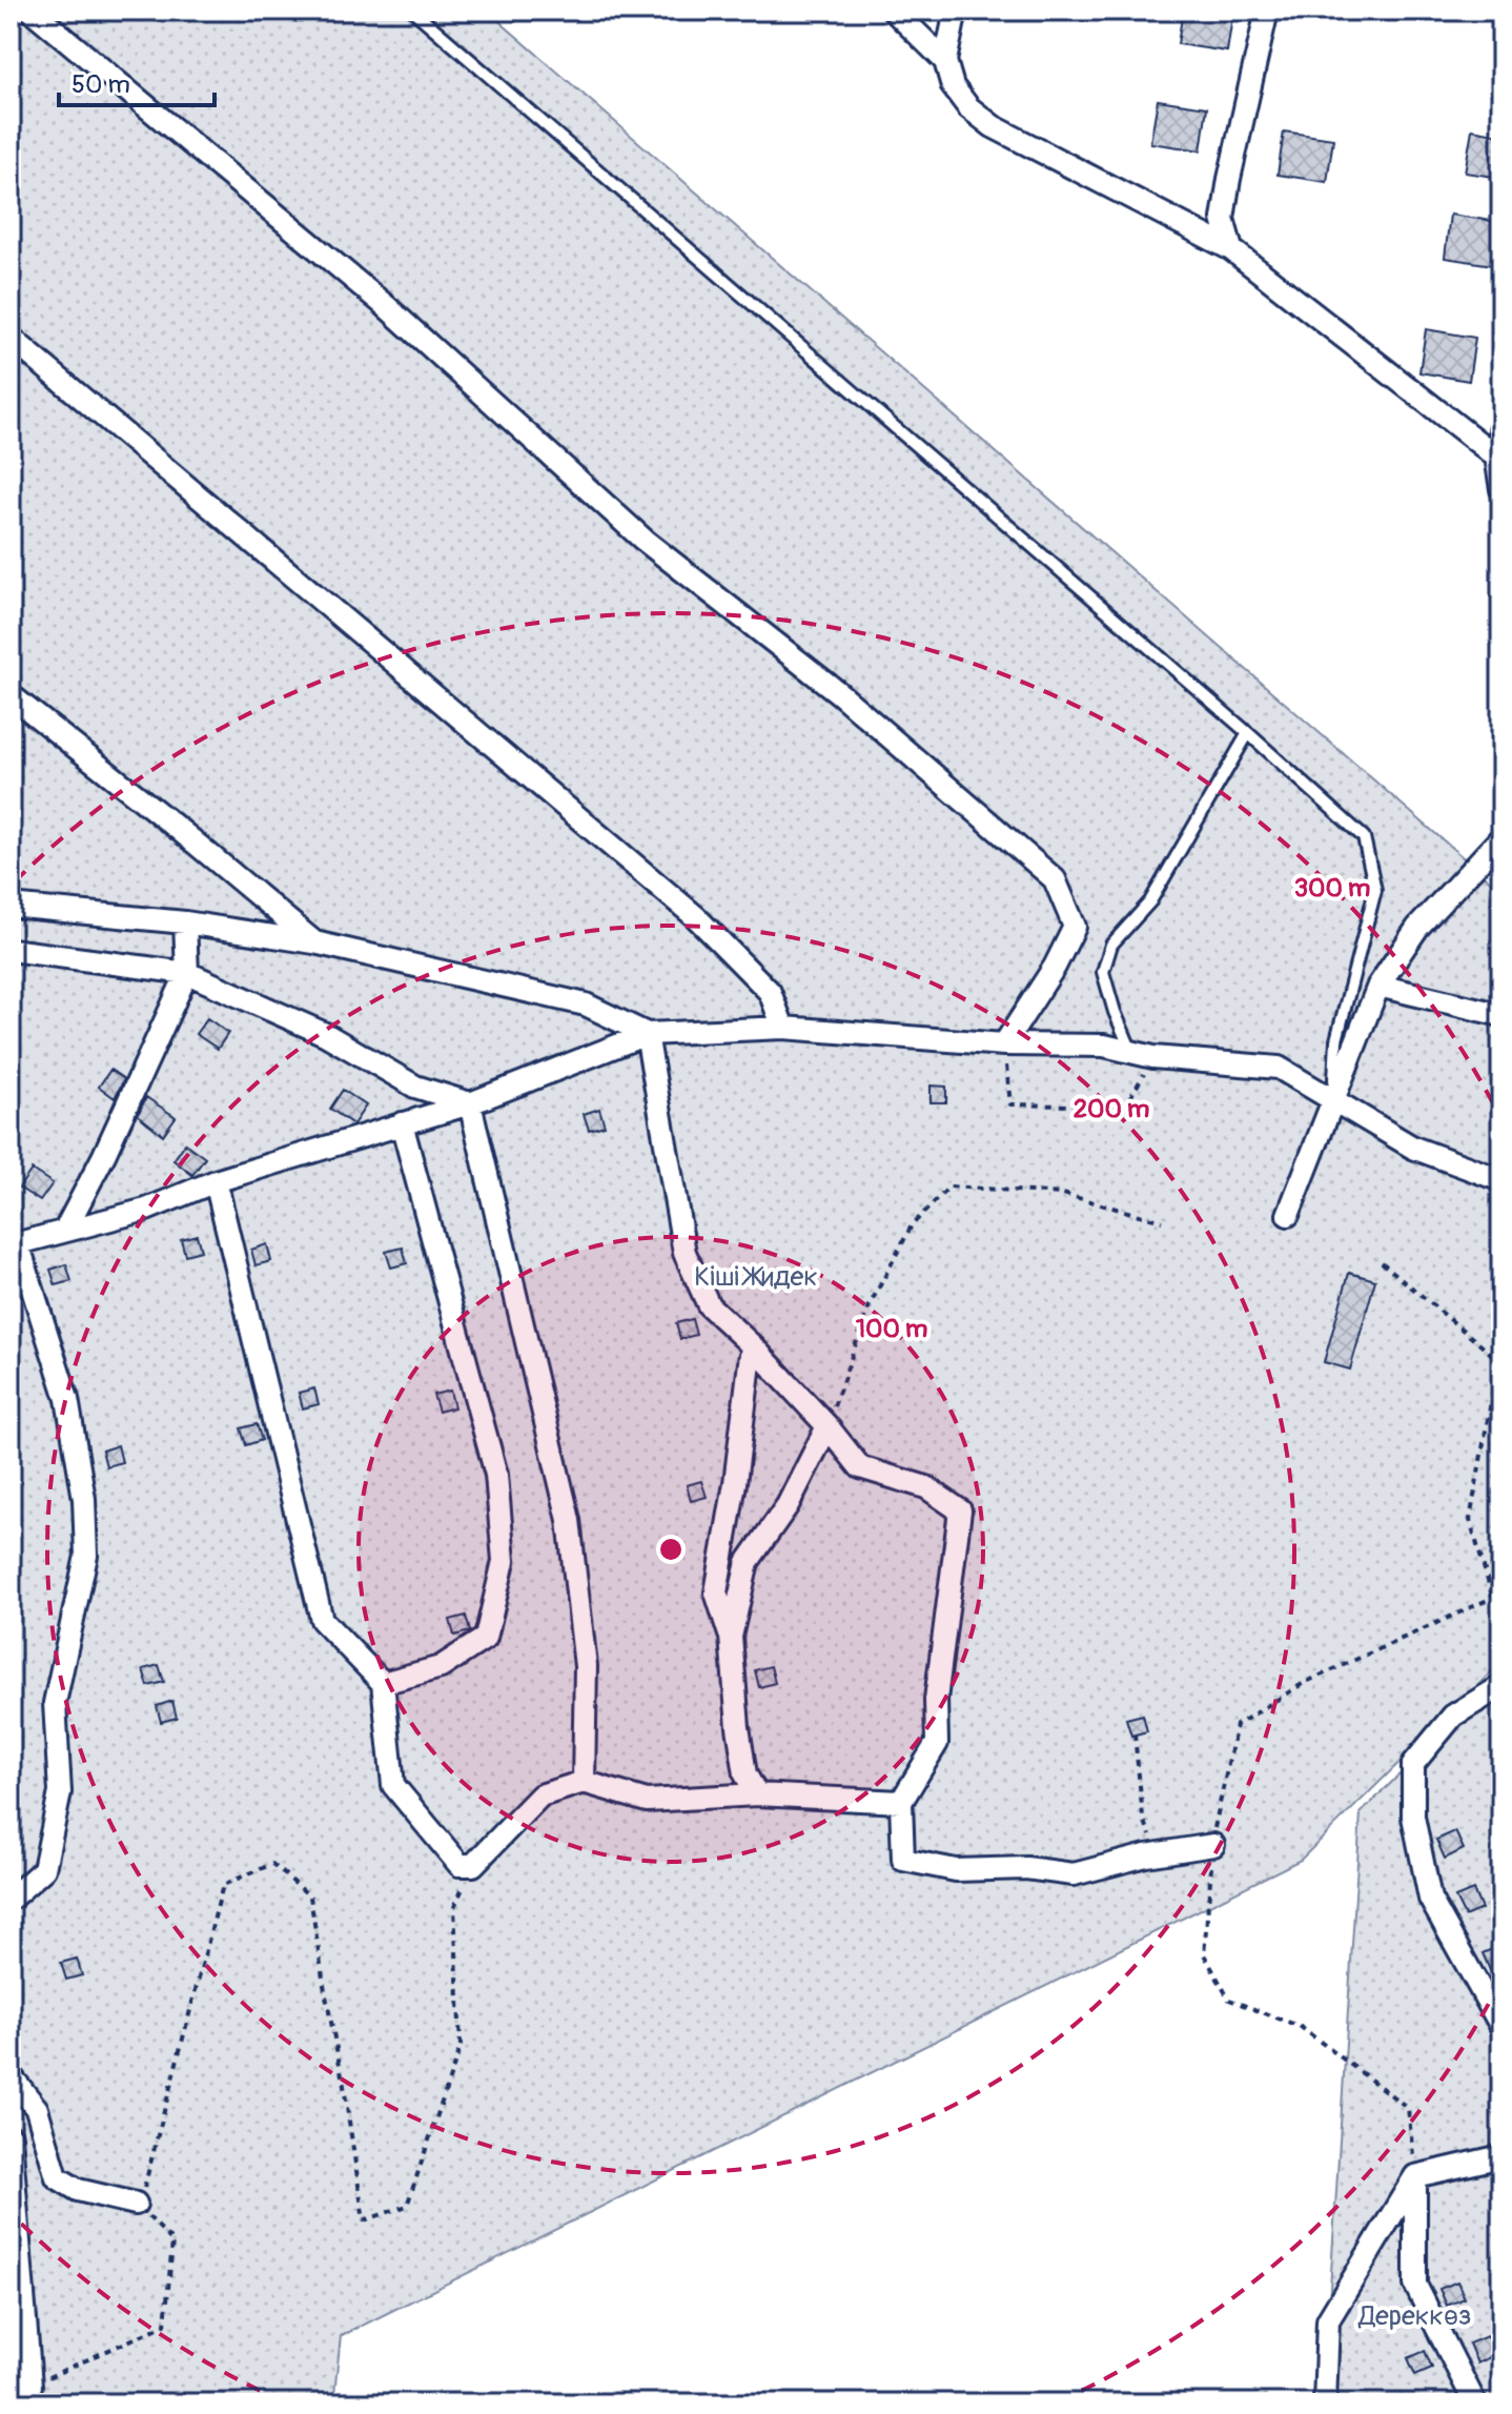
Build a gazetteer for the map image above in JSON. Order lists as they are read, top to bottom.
{
  "parks": ["Кіші Жидек", "Дереккөз"],
  "scale_bar": "50 m",
  "rings": ["300 m", "200 m", "100 m"]
}
